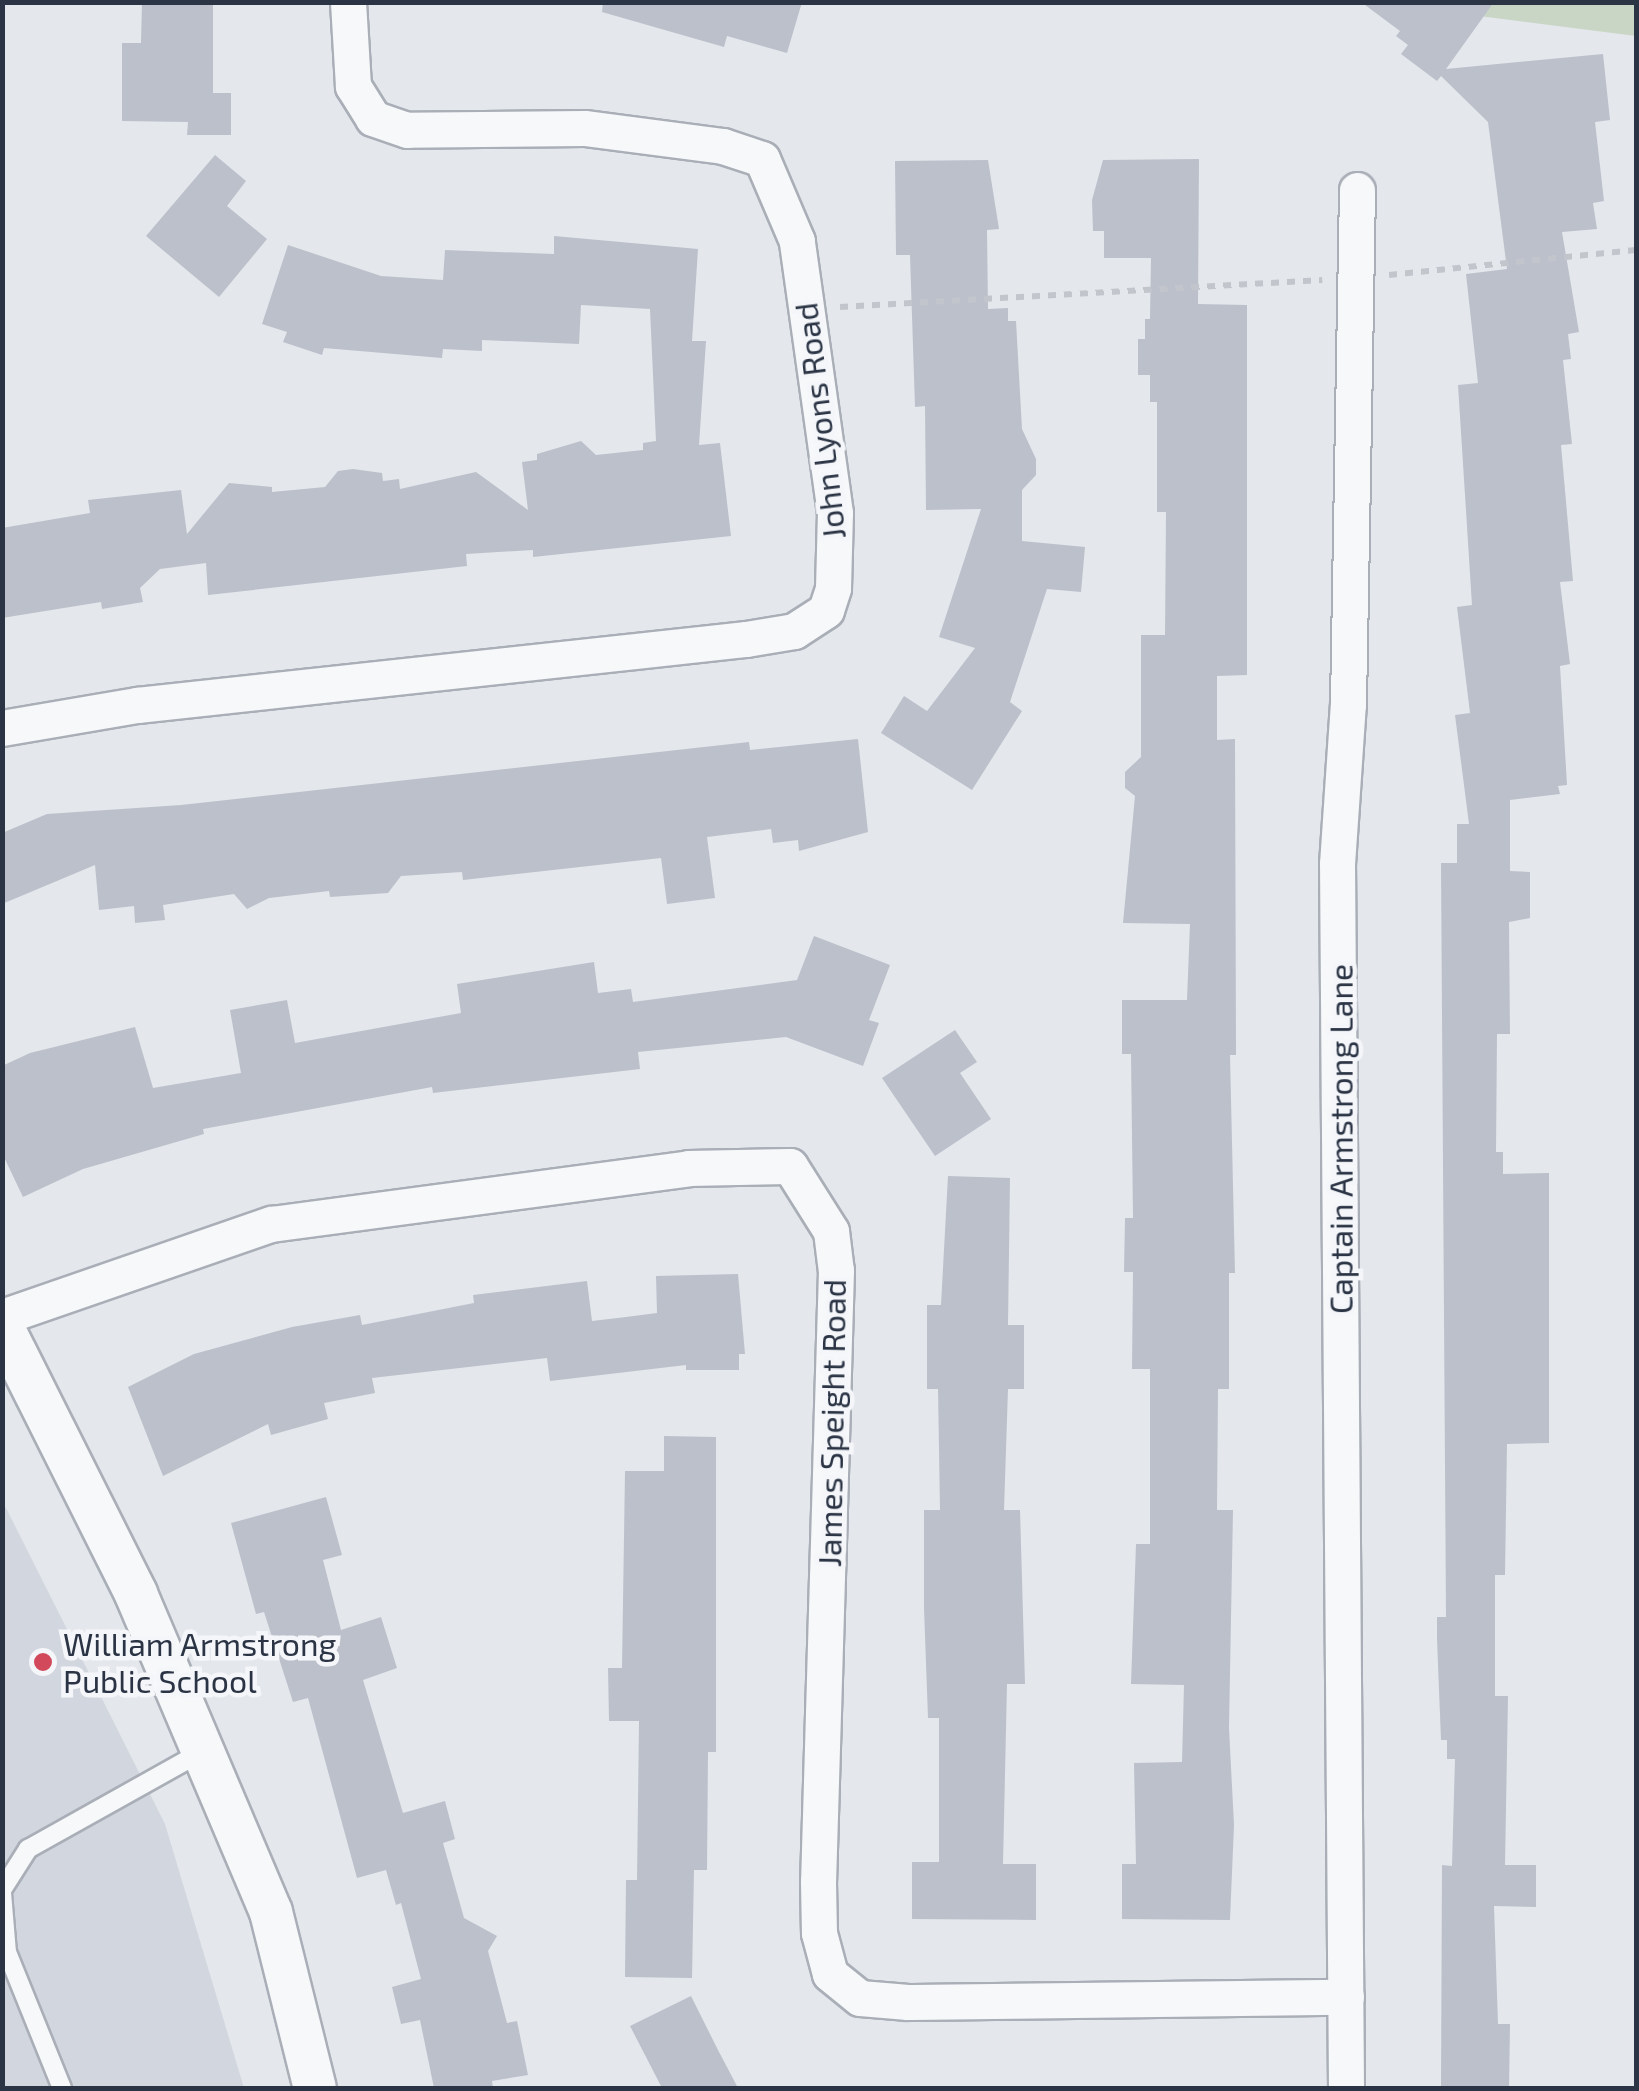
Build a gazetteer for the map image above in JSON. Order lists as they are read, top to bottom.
{
  "streets": {
    "street": ["John Lyons Road", "Captain Armstrong Lane", "James Speight Road"]
  },
  "crossings": [
    ["Captain Armstrong Lane", "James Speight Road"]
  ],
  "places": ["William Armstrong Public School"]
}
